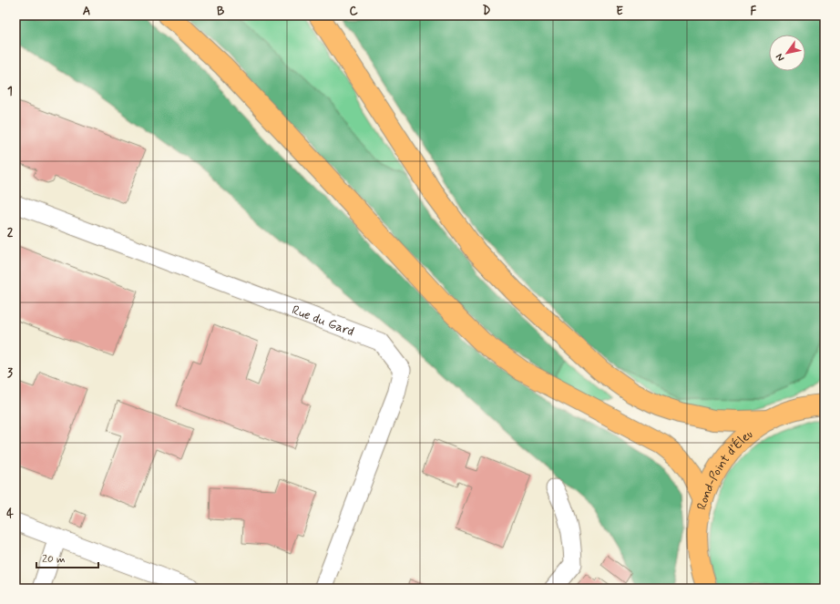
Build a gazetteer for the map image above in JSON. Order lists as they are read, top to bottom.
{
  "streets": {
    "highway": ["Rond-Point d’Éleu"],
    "street": ["Rue du Gard"]
  },
  "scale_bar": "20 m",
  "north": "bottom left",
  "grid": {
    "columns": [
      "A",
      "B",
      "C",
      "D",
      "E",
      "F"
    ],
    "rows": [
      "1",
      "2",
      "3",
      "4"
    ]
  }
}
